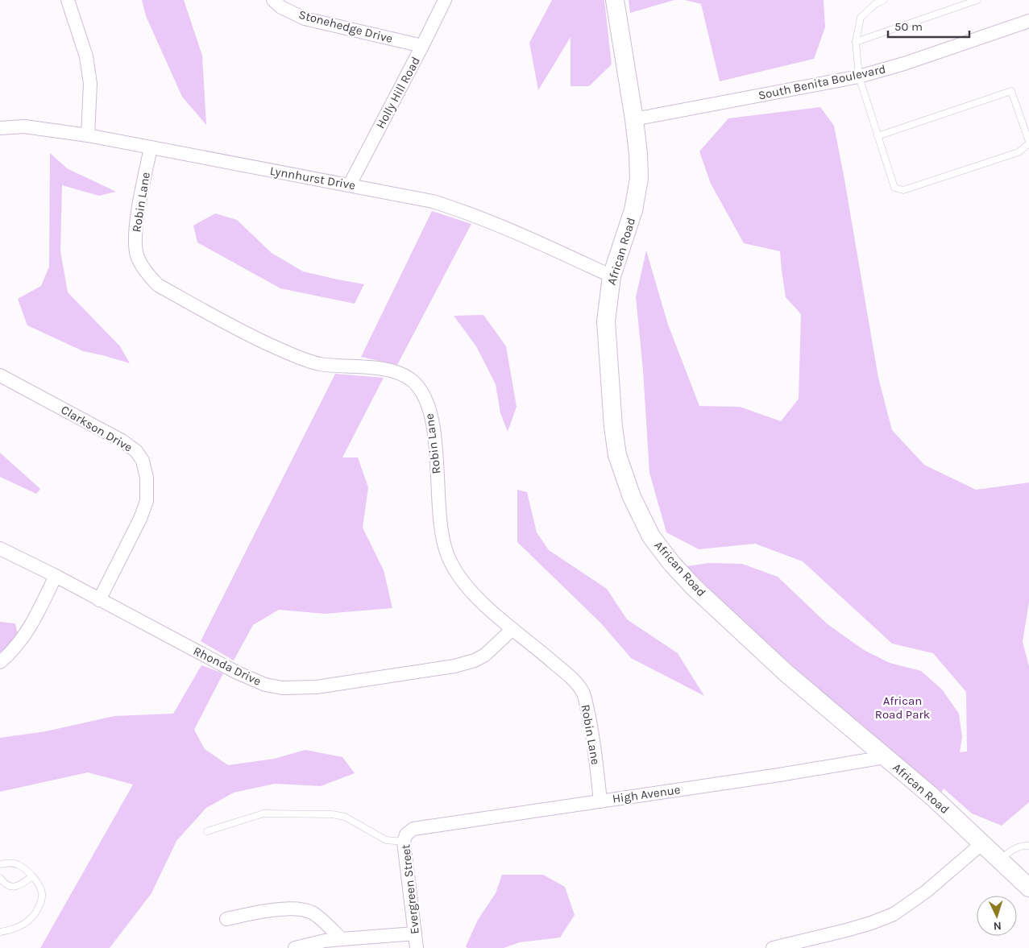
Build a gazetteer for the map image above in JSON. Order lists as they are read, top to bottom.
{
  "streets": {
    "street": [
      "Stonehedge Drive",
      "South Benita Boulevard",
      "Holly Hill Road",
      "Lynnhurst Drive",
      "Robin Lane",
      "African Road",
      "Clarkson Drive",
      "Rhonda Drive",
      "High Avenue",
      "Evergreen Street"
    ]
  },
  "crossings": [
    ["Stonehedge Drive", "Holly Hill Road"],
    ["South Benita Boulevard", "African Road"],
    ["Holly Hill Road", "Lynnhurst Drive"],
    ["Lynnhurst Drive", "Robin Lane"],
    ["Lynnhurst Drive", "African Road"],
    ["Robin Lane", "Rhonda Drive"],
    ["Robin Lane", "High Avenue"],
    ["African Road", "High Avenue"],
    ["Clarkson Drive", "Rhonda Drive"],
    ["High Avenue", "Evergreen Street"]
  ],
  "parks": ["African Road Park"],
  "scale_bar": "50 m",
  "north": "bottom"
}
